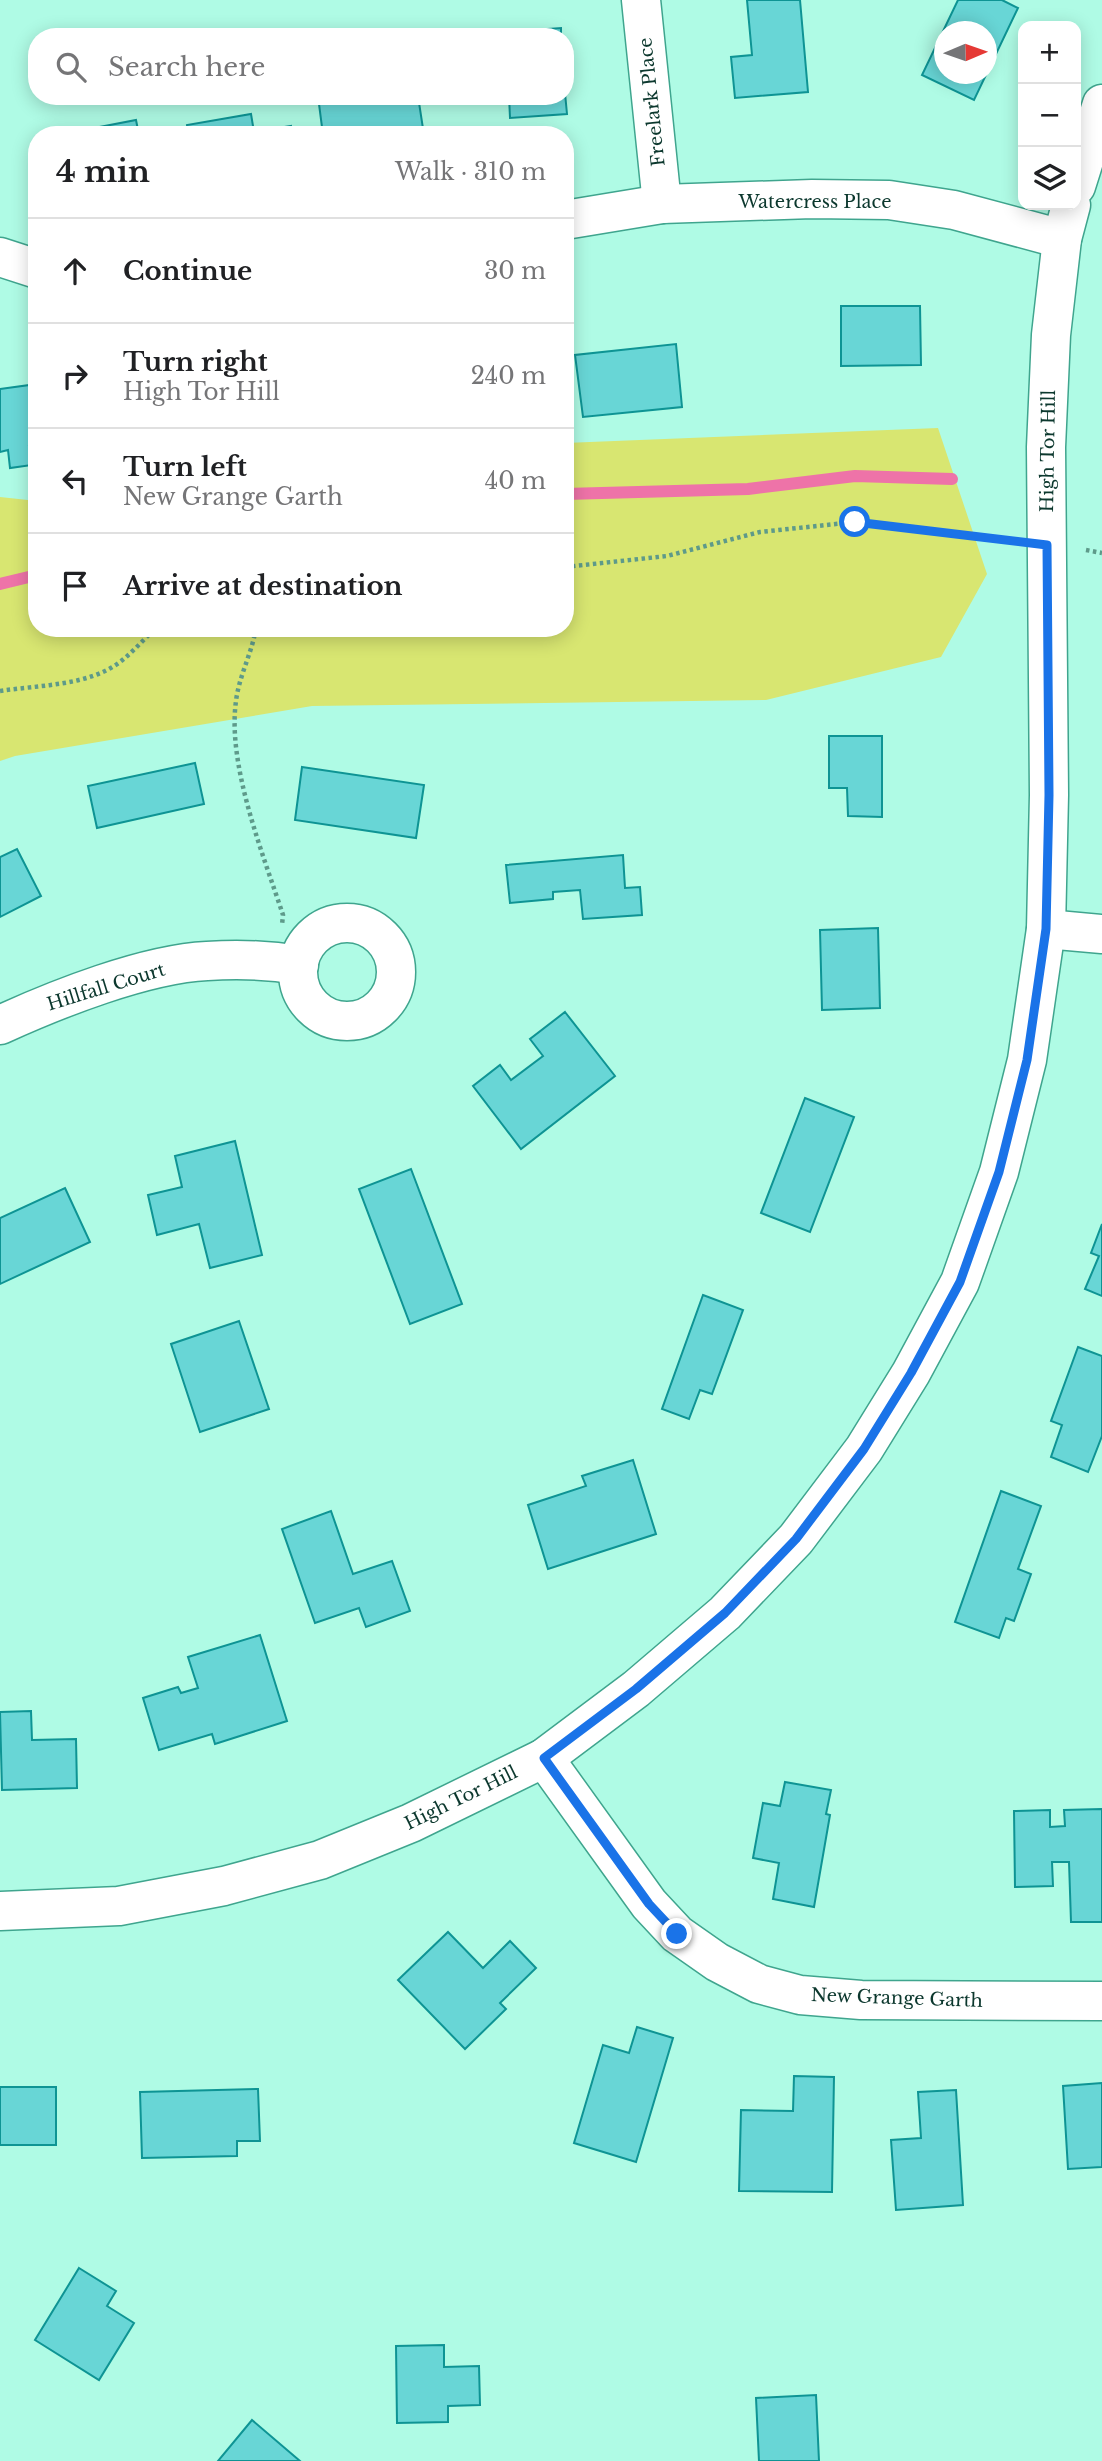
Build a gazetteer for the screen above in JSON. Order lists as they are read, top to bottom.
{
  "streets": {
    "street": [
      "Freelark Place",
      "Watercress Place",
      "High Tor Hill",
      "Hillfall Court",
      "New Grange Garth"
    ]
  },
  "crossings": [
    ["Freelark Place", "Watercress Place"],
    ["Watercress Place", "High Tor Hill"],
    ["High Tor Hill", "New Grange Garth"]
  ],
  "north": "right",
  "page": {
    "map_buttons": ["+", "−"],
    "search": "Search here",
    "heading": ["4 min", "Walk · 310 m"],
    "list": [
      ["Continue", "30 m"],
      ["Turn right", "High Tor Hill", "240 m"],
      ["Turn left", "New Grange Garth", "40 m"],
      "Arrive at destination"
    ]
  }
}
